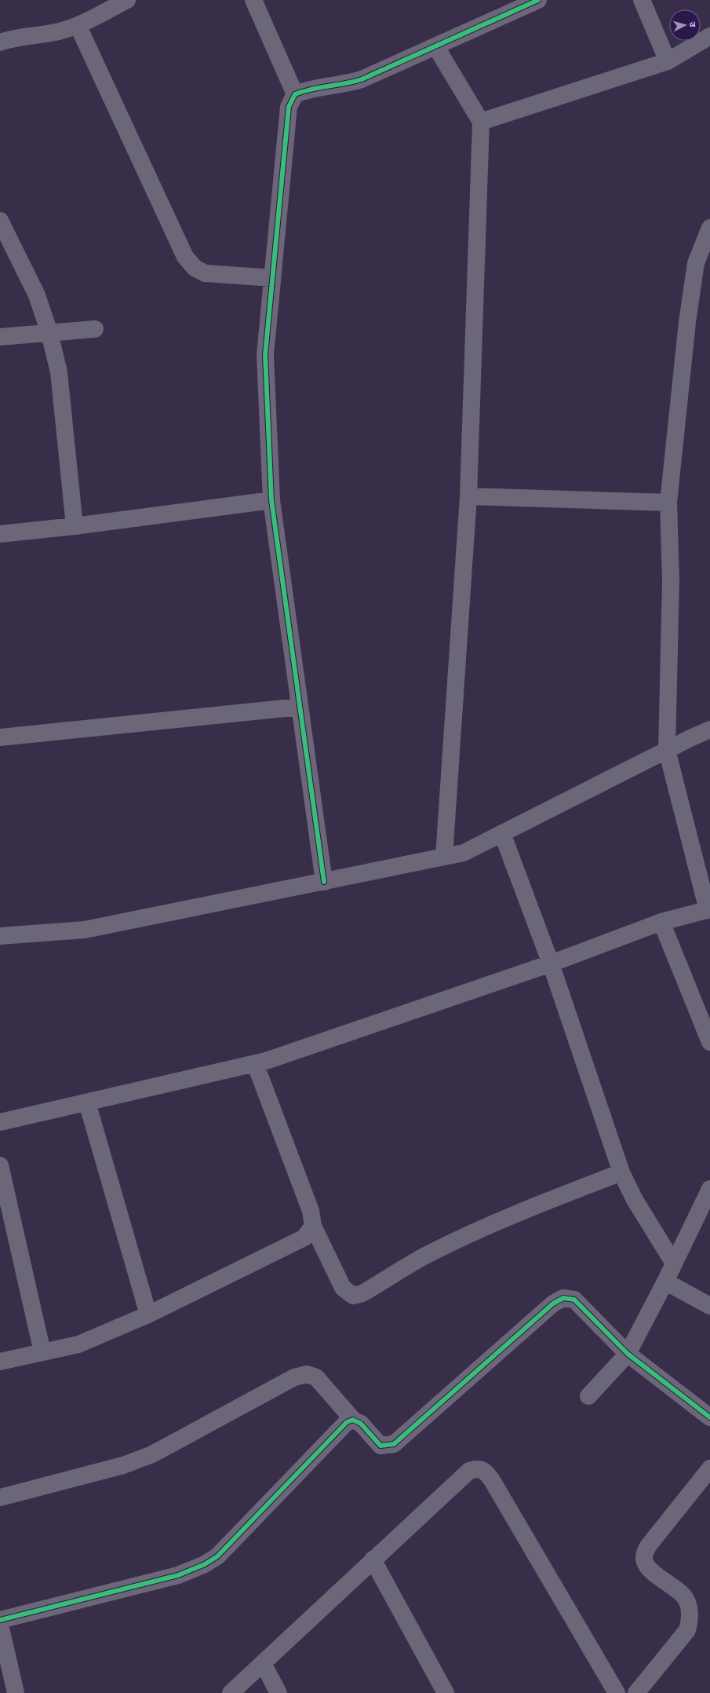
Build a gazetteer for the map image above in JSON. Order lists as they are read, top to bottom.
{
  "north": "right"
}
